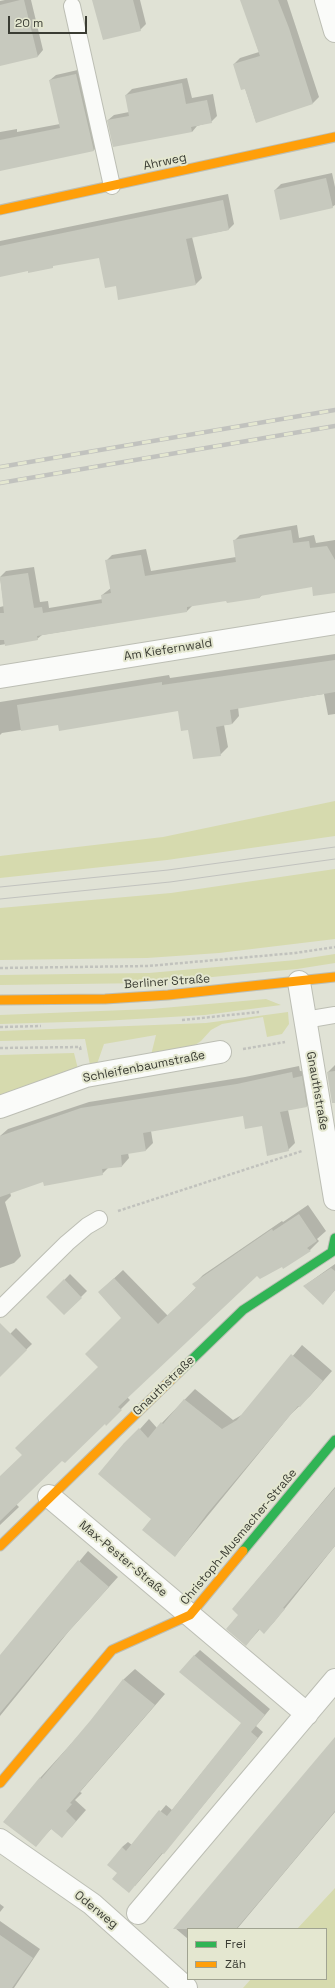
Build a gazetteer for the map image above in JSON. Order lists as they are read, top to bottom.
{
  "streets": {
    "street": [
      "Ahrweg",
      "Am Kiefernwald",
      "Berliner Straße",
      "Schleifenbaumstraße",
      "Gnauthstraße",
      "Christoph-Musmacher-Straße",
      "Max-Pester-Straße",
      "Oderweg"
    ]
  },
  "crossings": [
    ["Berliner Straße", "Gnauthstraße"],
    ["Gnauthstraße", "Max-Pester-Straße"],
    ["Christoph-Musmacher-Straße", "Max-Pester-Straße"]
  ],
  "legend": ["Frei", "Zäh"],
  "scale_bar": "20 m"
}
